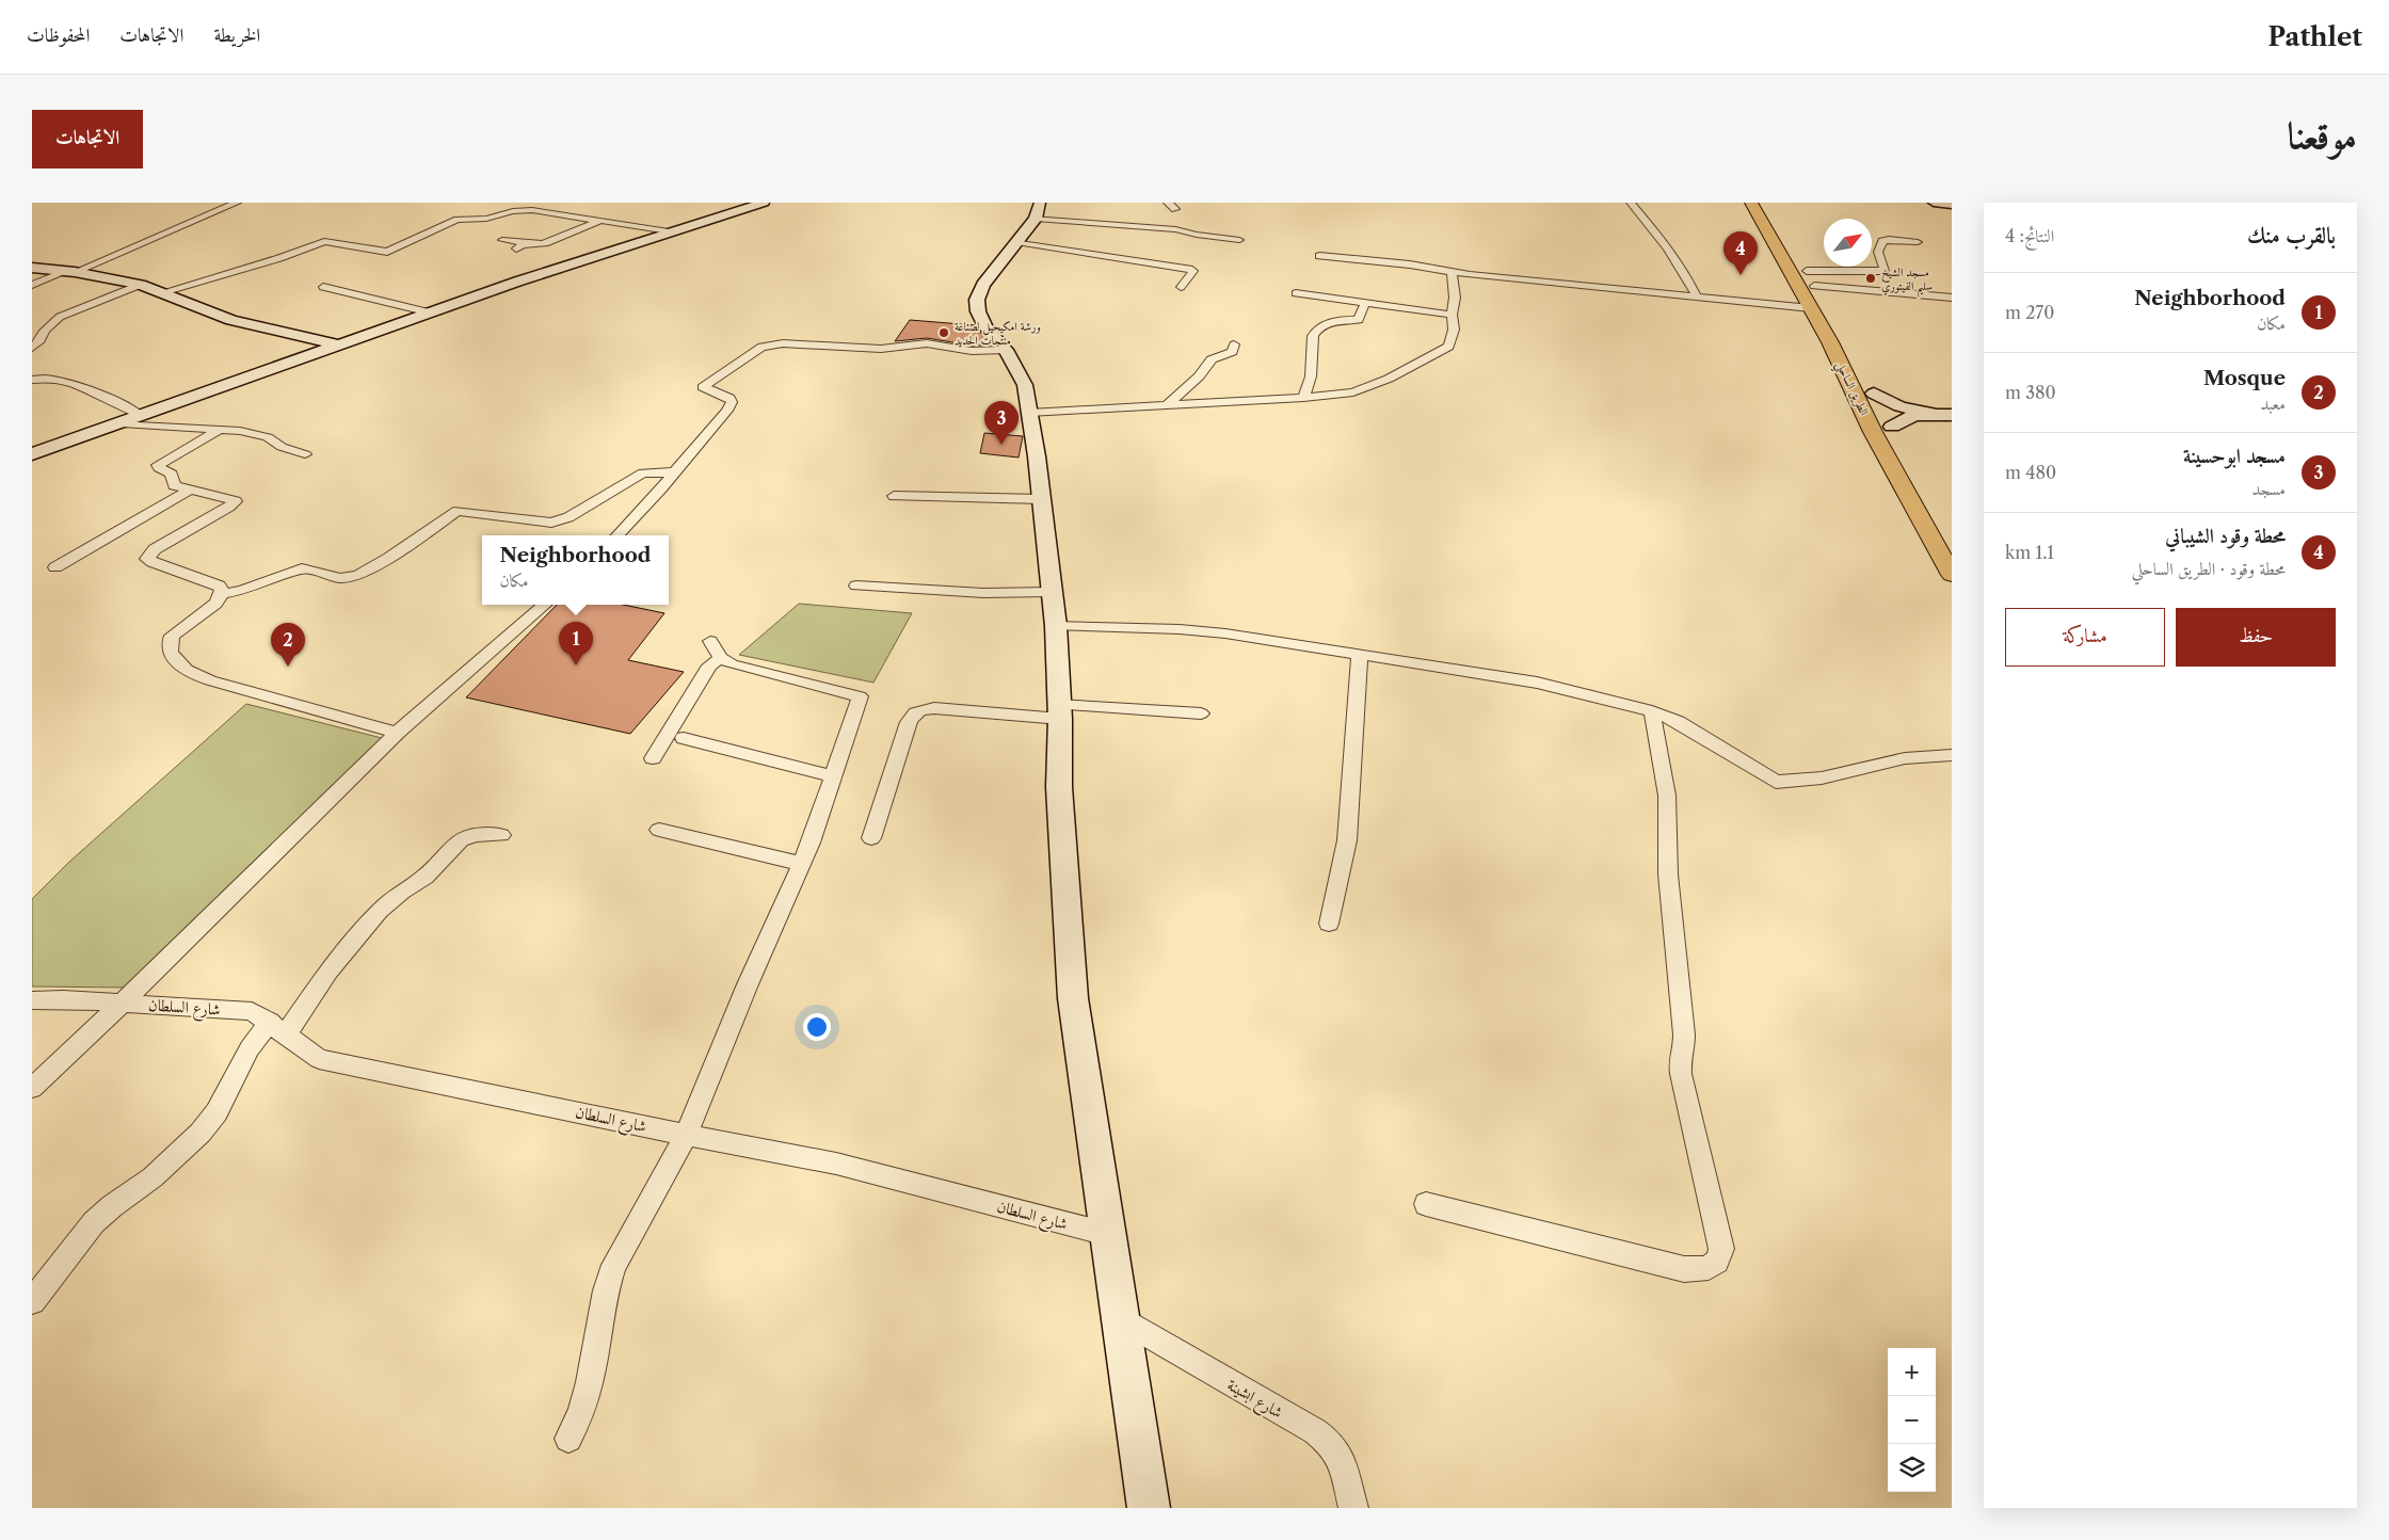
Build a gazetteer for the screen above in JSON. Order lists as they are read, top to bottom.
{
  "streets": {
    "highway": ["الطريق الساحلي"],
    "street": ["شارع السلطان", "شارع ابشينة"]
  },
  "places": ["مسجد الشيخ سليم الفيتوري", "ورشة امكيحيل لصناعة منتجات الحديد"],
  "north": "top right",
  "page": {
    "header": "Pathlet",
    "nav": ["الخريطة", "الاتجاهات", "المحفوظات"],
    "title": "موقعنا",
    "buttons": [
      "الاتجاهات",
      ["حفظ", "مشاركة"]
    ],
    "heading": ["بالقرب منك", "النتائج: 4"],
    "pins": [
      "4",
      "3",
      "1",
      "2"
    ],
    "list": [
      {
        "mark": "1",
        "name": "Neighborhood",
        "note": "مكان",
        "value": "270 m"
      },
      {
        "mark": "2",
        "name": "Mosque",
        "note": "معبد",
        "value": "380 m"
      },
      {
        "mark": "3",
        "name": "مسجد ابوحسينة",
        "note": "مسجد",
        "value": "480 m"
      },
      {
        "mark": "4",
        "name": "محطة وقود الشيباني",
        "note": "محطة وقود · الطريق الساحلي",
        "value": "1.1 km"
      }
    ],
    "popup": ["Neighborhood", "مكان"],
    "map_buttons": ["+", "−"]
  }
}
